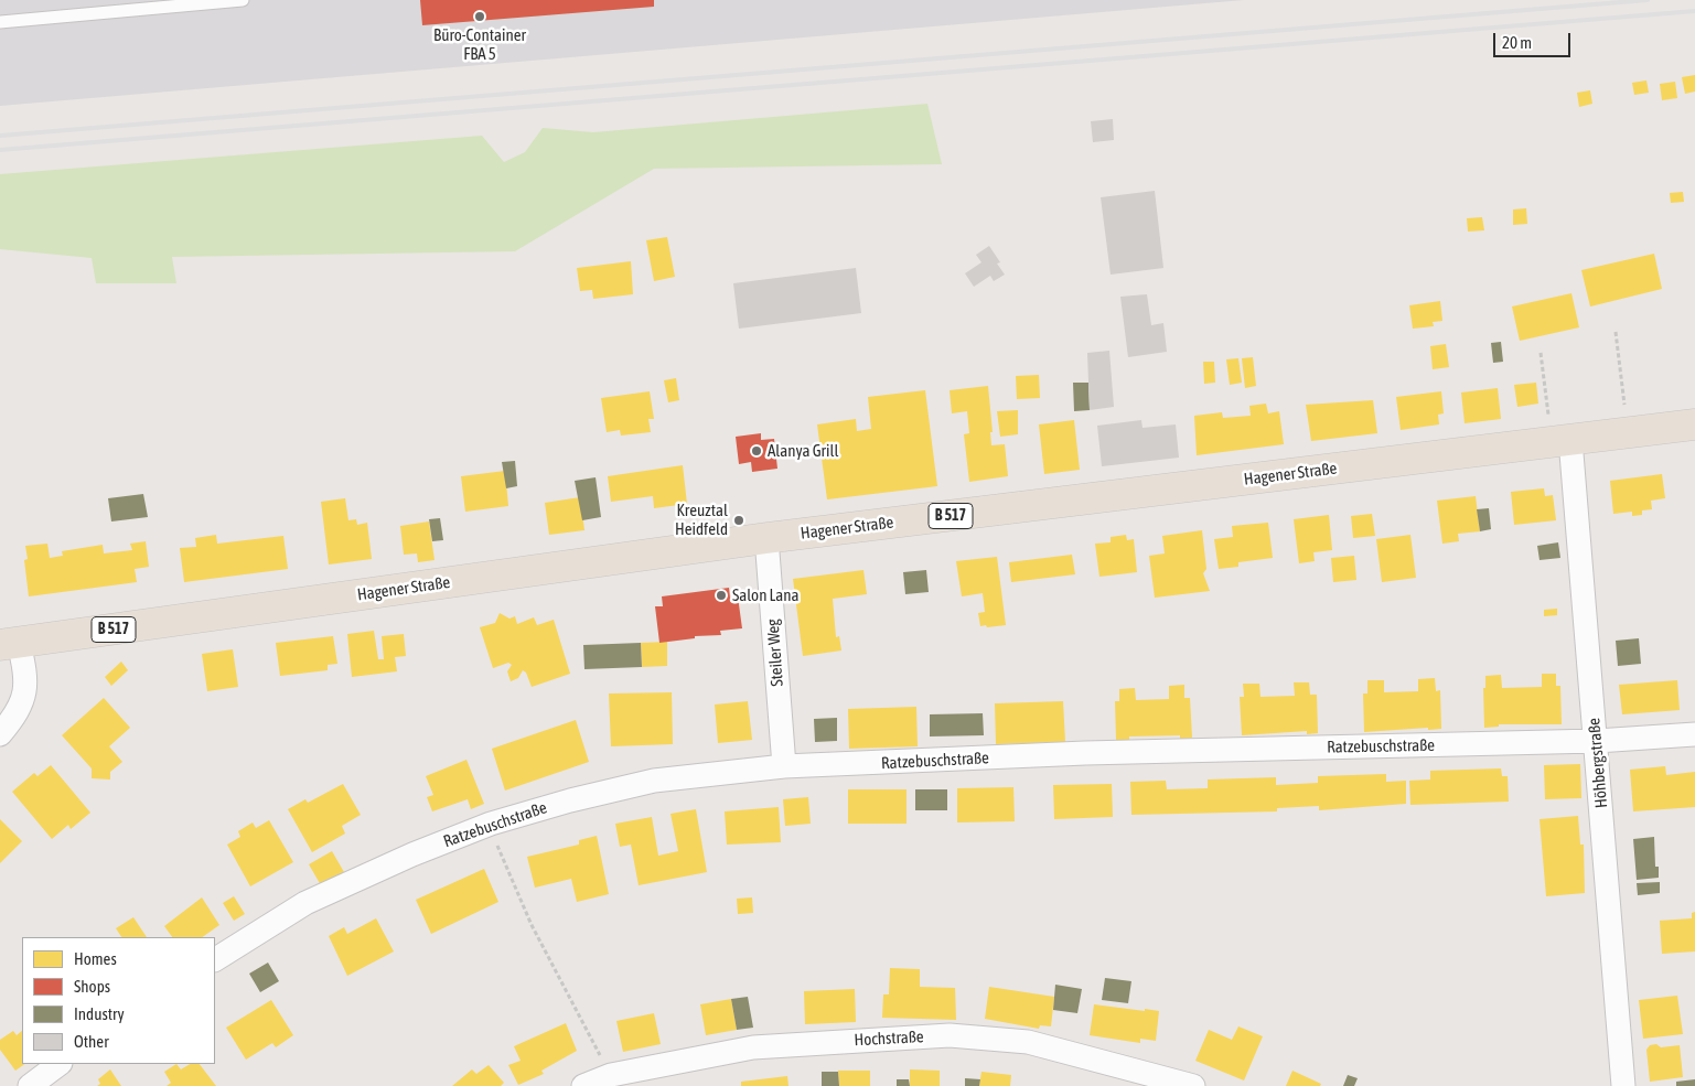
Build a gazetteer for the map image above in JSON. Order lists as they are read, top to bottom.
{
  "streets": {
    "main road": ["Hagener Straße", "B 517"],
    "street": [
      "Steiler Weg",
      "Ratzebuschstraße",
      "Höhbergstraße",
      "Hochstraße"
    ]
  },
  "crossings": [
    ["Hagener Straße", "Steiler Weg"],
    ["Hagener Straße", "Höhbergstraße"],
    ["Steiler Weg", "Ratzebuschstraße"],
    ["Ratzebuschstraße", "Höhbergstraße"]
  ],
  "places": [
    "Büro-Container FBA 5",
    "Alanya Grill",
    "Kreuztal Heidfeld",
    "Salon Lana"
  ],
  "legend": [
    "Homes",
    "Shops",
    "Industry",
    "Other"
  ],
  "scale_bar": "20 m"
}
